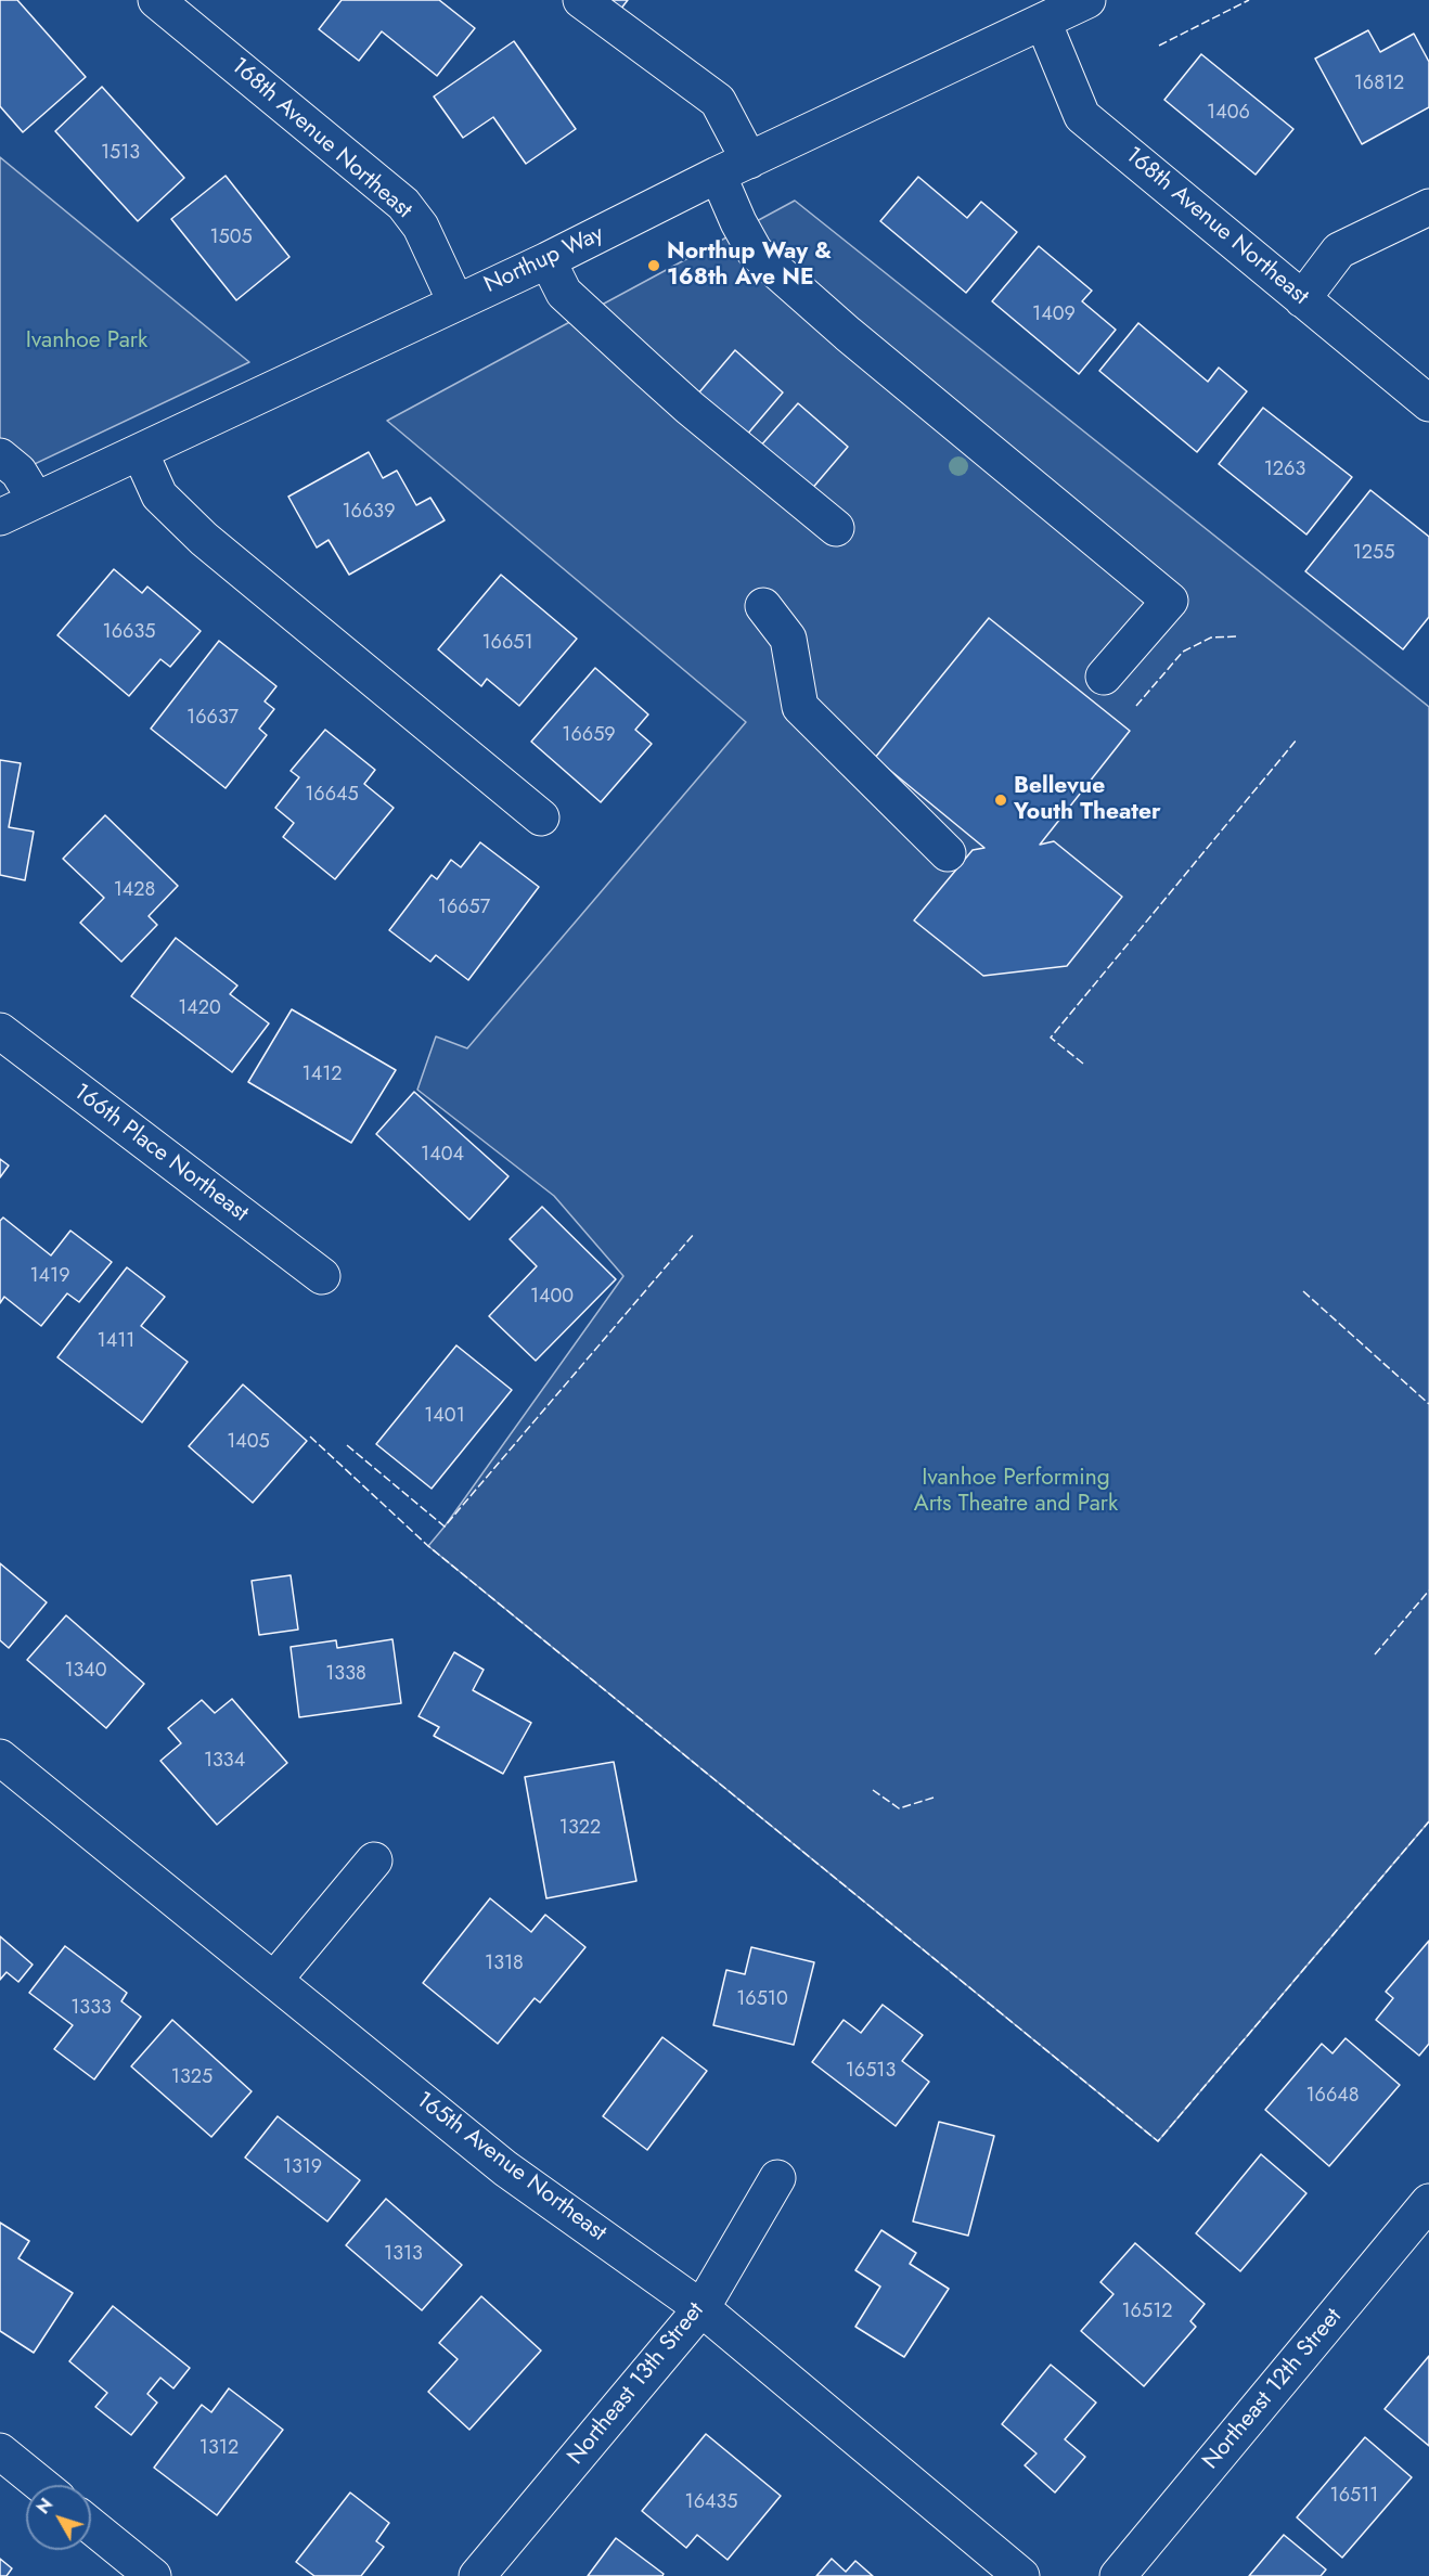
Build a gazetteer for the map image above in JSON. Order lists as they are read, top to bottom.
{
  "streets": {
    "street": [
      "168th Avenue Northeast",
      "Northup Way",
      "166th Place Northeast",
      "165th Avenue Northeast",
      "Northeast 13th Street",
      "Northeast 12th Street"
    ]
  },
  "crossings": [
    ["168th Avenue Northeast", "Northup Way"],
    ["165th Avenue Northeast", "Northeast 13th Street"]
  ],
  "parks": ["Ivanhoe Park", "Ivanhoe Performing Arts Theatre and Park"],
  "places": ["Northup Way & 168th Ave NE", "Bellevue Youth Theater"],
  "house_numbers": [
    "16812",
    "1406",
    "1513",
    "1505",
    "1409",
    "1263",
    "16639",
    "1255",
    "16635",
    "16651",
    "16637",
    "16659",
    "16645",
    "1428",
    "16657",
    "1420",
    "1412",
    "1404",
    "1419",
    "1400",
    "1411",
    "1401",
    "1405",
    "1340",
    "1338",
    "1334",
    "1322",
    "1318",
    "16510",
    "1333",
    "16513",
    "1325",
    "16648",
    "1319",
    "1313",
    "16512",
    "1312",
    "16511",
    "16435"
  ],
  "north": "top left"
}
